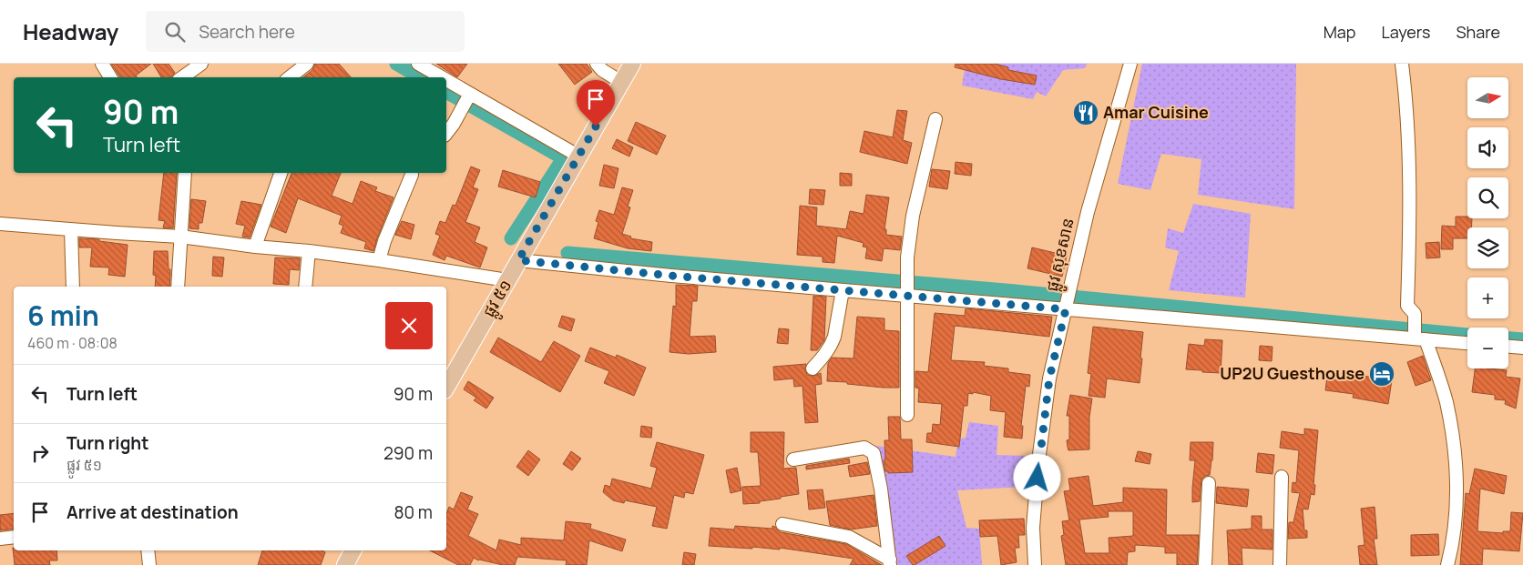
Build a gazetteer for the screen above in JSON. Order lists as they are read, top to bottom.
{
  "streets": {
    "main road": ["ផ្លូវ ៥១"],
    "street": ["ផ្លូវ សុខសាន"]
  },
  "places": {
    "restaurant": ["Amar Cuisine"],
    "hotel": ["UP2U Guesthouse"]
  },
  "north": "right",
  "page": {
    "header": "Headway",
    "search": "Search here",
    "nav": ["Map", "Layers", "Share"],
    "map_buttons": ["+", "−"],
    "turn": ["90 m", "Turn left"],
    "heading": ["6 min", "460 m · 08:08"],
    "list": [
      {
        "name": "Turn left",
        "value": "90 m"
      },
      {
        "name": "Turn right",
        "note": "ផ្លូវ ៥១",
        "value": "290 m"
      },
      {
        "name": "Arrive at destination",
        "value": "80 m"
      }
    ]
  }
}
